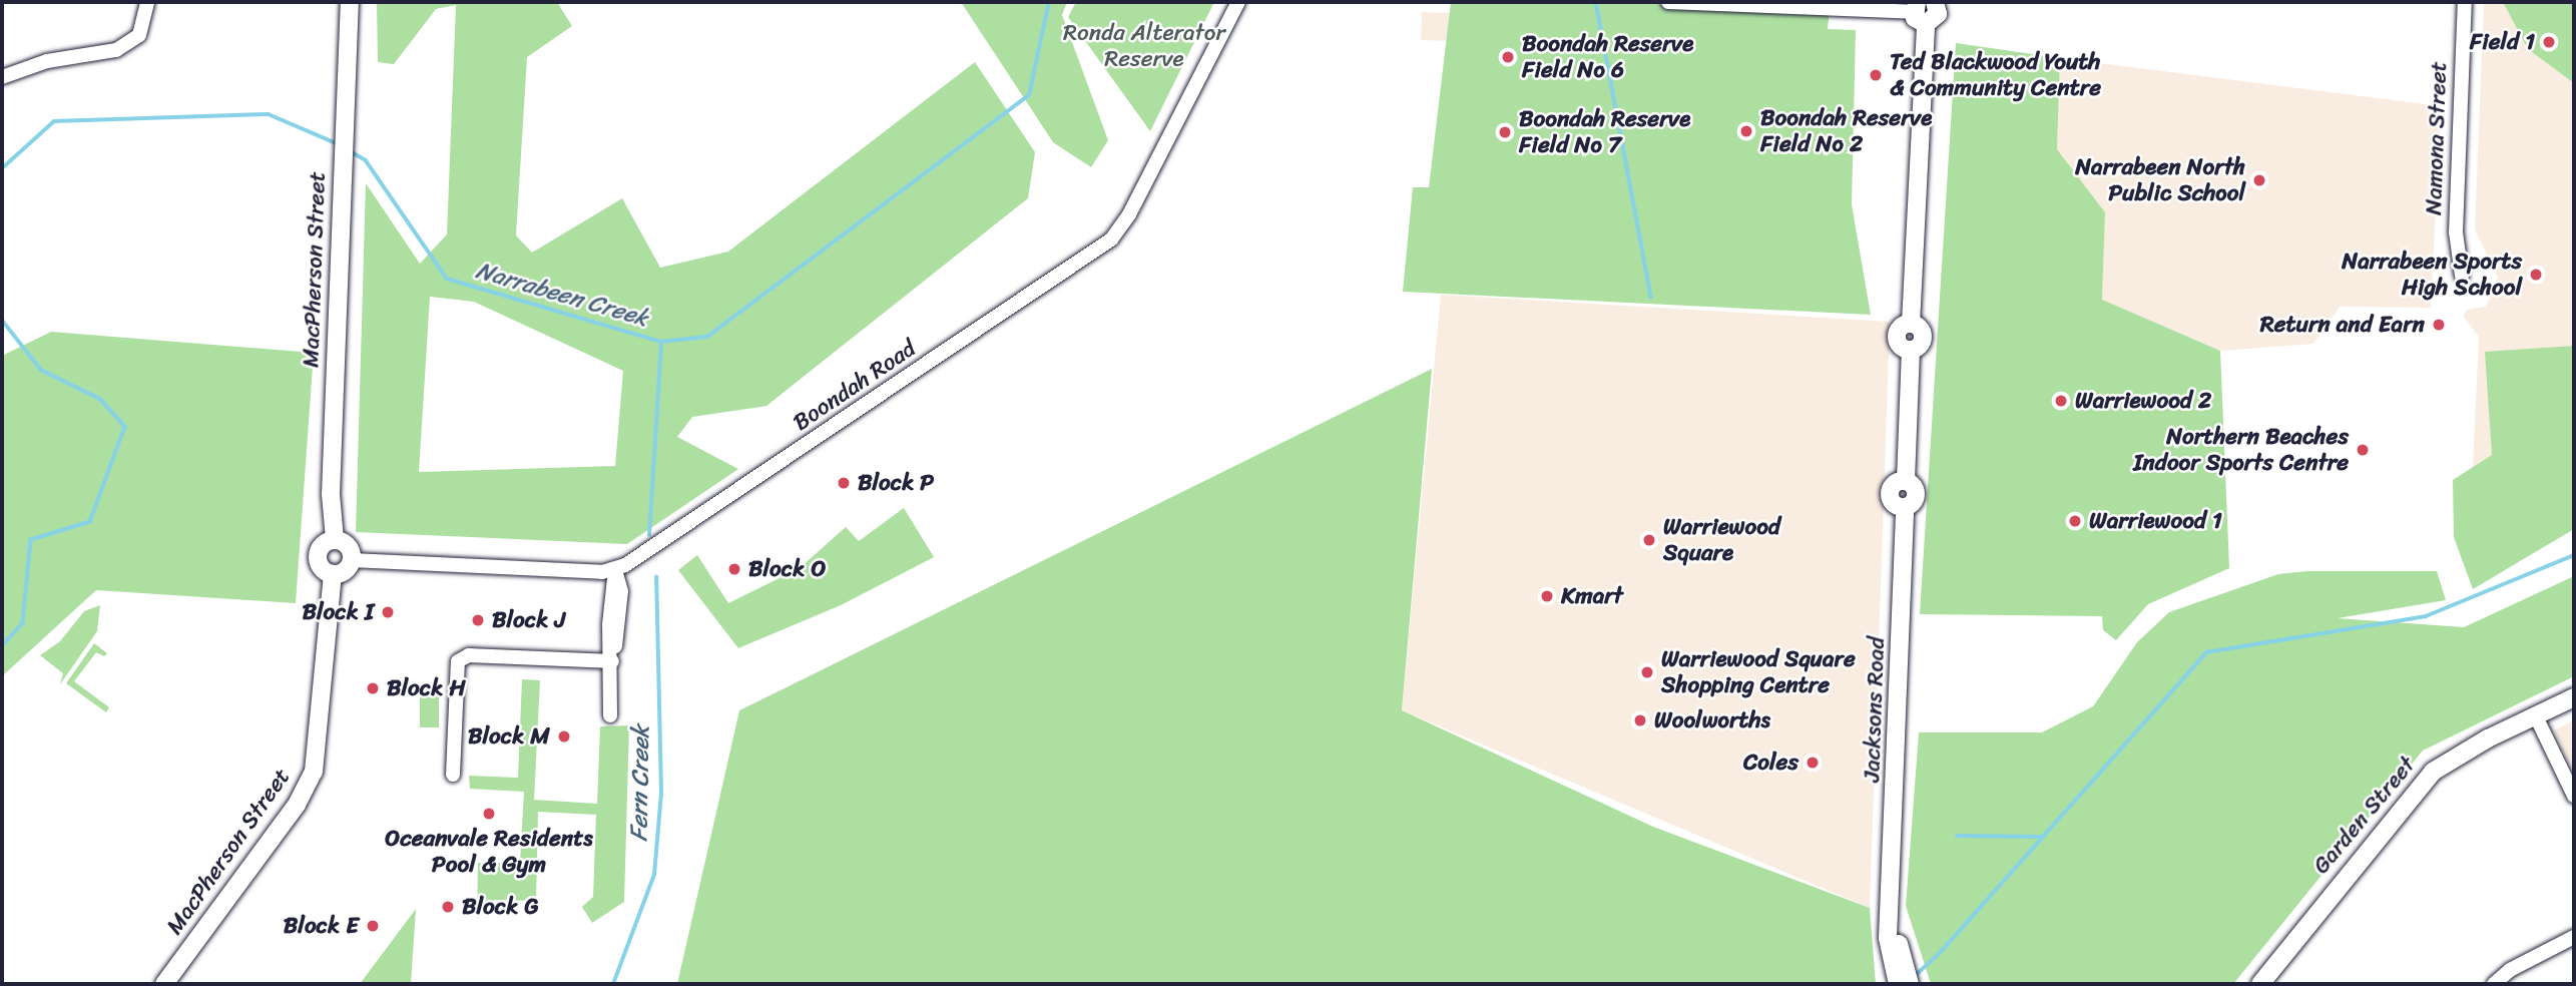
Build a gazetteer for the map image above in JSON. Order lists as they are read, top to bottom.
{
  "streets": {
    "street": [
      "Namona Street",
      "MacPherson Street",
      "Boondah Road",
      "Jacksons Road",
      "Garden Street"
    ]
  },
  "water": ["Narrabeen Creek", "Fern Creek"],
  "parks": ["Ronda Alterator Reserve"],
  "places": [
    "Field 1",
    "Boondah Reserve Field No 6",
    "Ted Blackwood Youth & Community Centre",
    "Boondah Reserve Field No 2",
    "Boondah Reserve Field No 7",
    "Narrabeen North Public School",
    "Narrabeen Sports High School",
    "Return and Earn",
    "Warriewood 2",
    "Northern Beaches Indoor Sports Centre",
    "Block P",
    "Warriewood 1",
    "Warriewood Square",
    "Block O",
    "Kmart",
    "Block I",
    "Block J",
    "Warriewood Square Shopping Centre",
    "Block H",
    "Woolworths",
    "Block M",
    "Coles",
    "Oceanvale Residents Pool & Gym",
    "Block G",
    "Block E"
  ]
}
